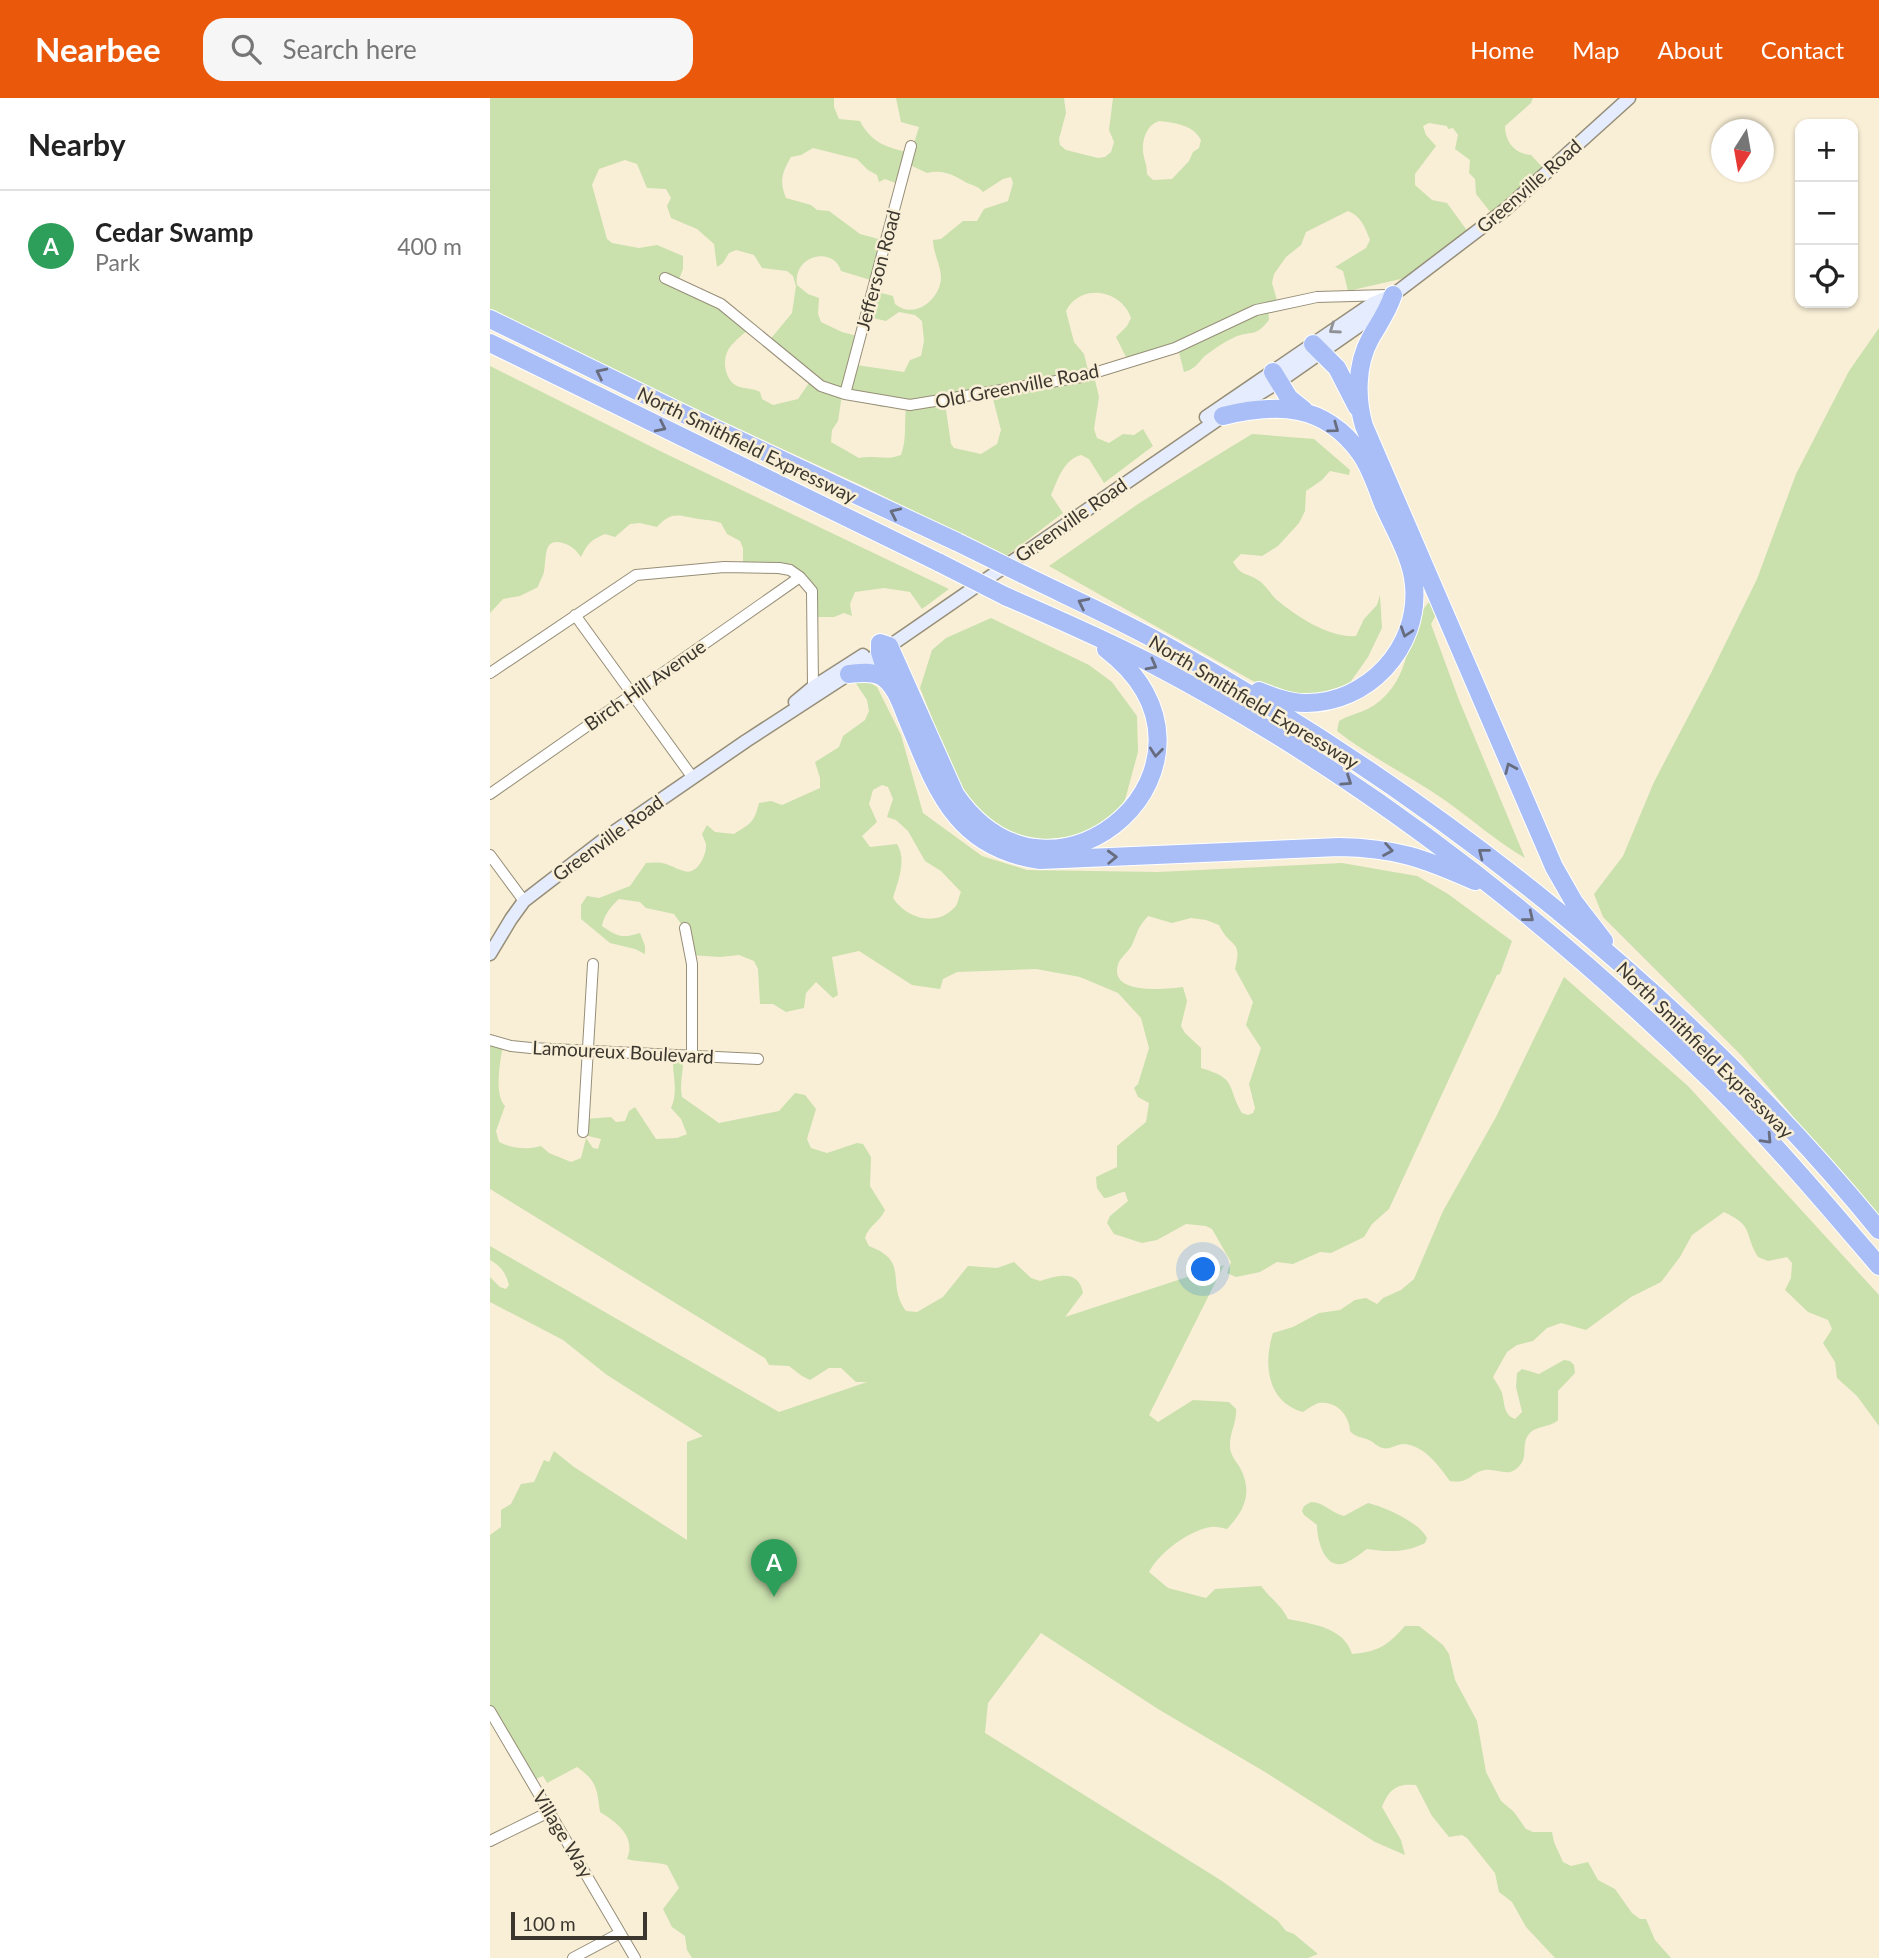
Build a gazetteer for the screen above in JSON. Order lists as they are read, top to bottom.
{
  "streets": {
    "highway": ["North Smithfield Expressway"],
    "main road": ["Greenville Road"],
    "street": [
      "Jefferson Road",
      "Old Greenville Road",
      "Birch Hill Avenue",
      "Lamoureux Boulevard",
      "Village Way"
    ]
  },
  "crossings": [
    ["Greenville Road", "Old Greenville Road"],
    ["Jefferson Road", "Old Greenville Road"]
  ],
  "scale_bar": "100 m",
  "north": "bottom",
  "page": {
    "header": "Nearbee",
    "search": "Search here",
    "nav": [
      "Home",
      "Map",
      "About",
      "Contact"
    ],
    "heading": "Nearby",
    "map_buttons": ["+", "−"],
    "list": [
      {
        "mark": "A",
        "name": "Cedar Swamp",
        "note": "Park",
        "value": "400 m"
      }
    ],
    "pins": "A",
    "scale": "100 m"
  }
}
